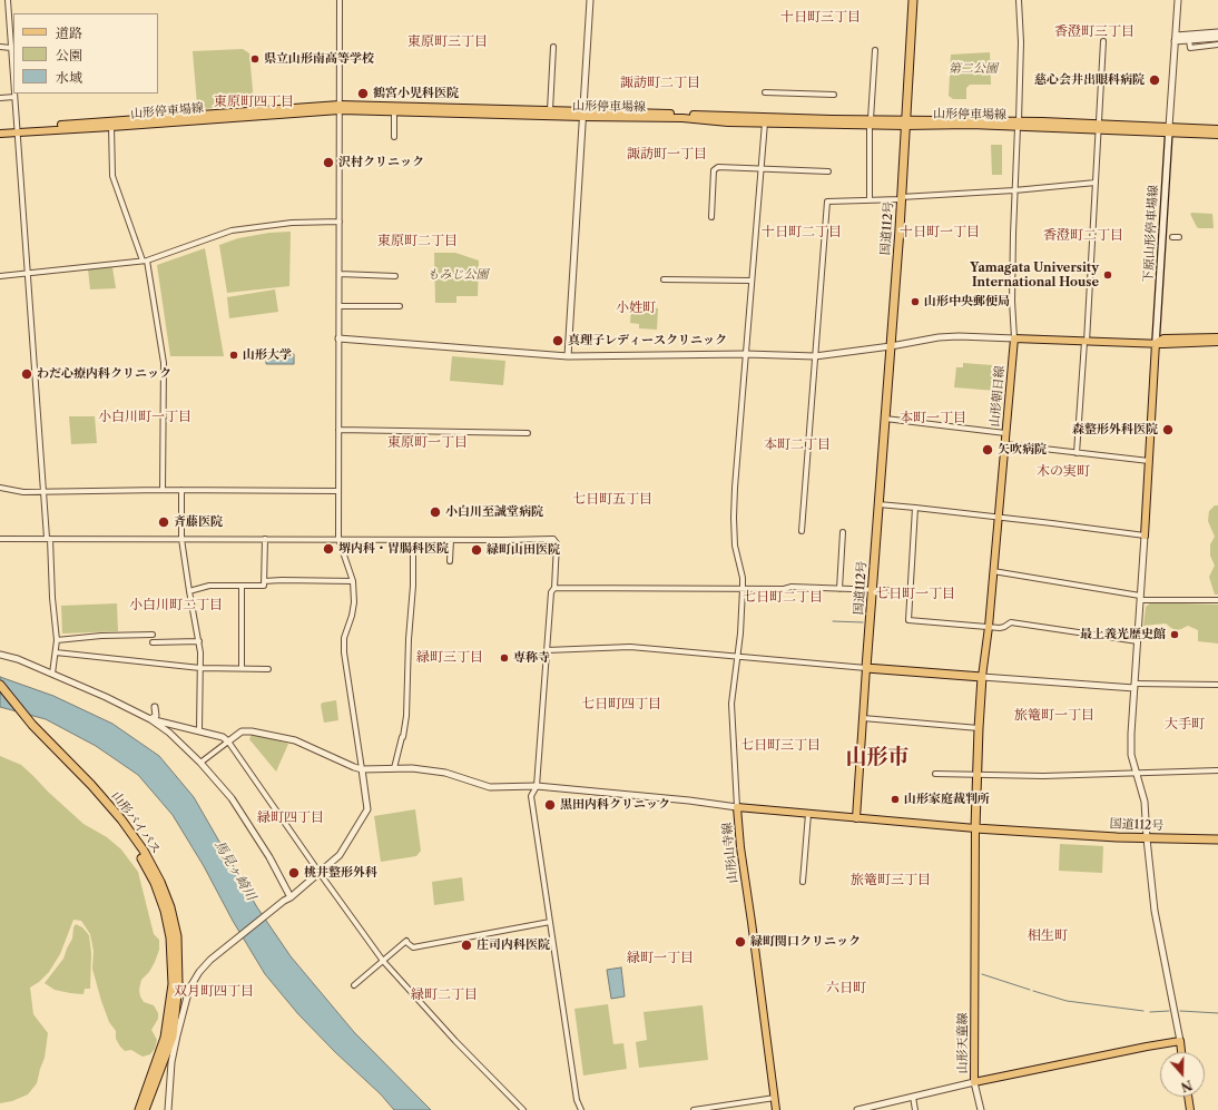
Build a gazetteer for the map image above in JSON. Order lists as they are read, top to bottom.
{
  "streets": {
    "highway": ["国道112号", "山形バイパス"],
    "main road": [
      "山形停車場線",
      "下原山形停車場線",
      "山形朝日線",
      "山形山寺線",
      "山形天童線"
    ]
  },
  "crossings": [
    ["山形停車場線", "国道112号"],
    ["山形停車場線", "下原山形停車場線"],
    ["国道112号", "山形山寺線"],
    ["国道112号", "山形天童線"],
    ["山形山寺線", "山形天童線"]
  ],
  "districts": [
    "十日町三丁目",
    "香澄町三丁目",
    "東原町三丁目",
    "諏訪町二丁目",
    "東原町四丁目",
    "諏訪町一丁目",
    "十日町二丁目",
    "十日町一丁目",
    "香澄町二丁目",
    "東原町二丁目",
    "小姓町",
    "小白川町一丁目",
    "本町一丁目",
    "東原町一丁目",
    "本町二丁目",
    "木の実町",
    "七日町五丁目",
    "七日町一丁目",
    "七日町二丁目",
    "小白川町二丁目",
    "緑町三丁目",
    "七日町四丁目",
    "旅篭町一丁目",
    "大手町",
    "七日町三丁目",
    "山形市",
    "緑町四丁目",
    "旅篭町三丁目",
    "相生町",
    "緑町一丁目",
    "六日町",
    "双月町四丁目",
    "緑町二丁目"
  ],
  "water": ["馬見ヶ崎川"],
  "parks": ["第二公園", "もみじ公園"],
  "places": [
    "県立山形南高等学校",
    "慈心会井出眼科病院",
    "鶴宮小児科医院",
    "沢村クリニック",
    "Yamagata University International House",
    "山形中央郵便局",
    "真理子レディースクリニック",
    "山形大学",
    "わだ心療内科クリニック",
    "森整形外科医院",
    "矢吹病院",
    "小白川至誠堂病院",
    "斉藤医院",
    "堺内科・胃腸科医院",
    "緑町山田医院",
    "最上義光歴史館",
    "専称寺",
    "山形家庭裁判所",
    "黒田内科クリニック",
    "桃井整形外科",
    "緑町関口クリニック",
    "庄司内科医院"
  ],
  "legend": ["道路", "公園", "水域"],
  "north": "bottom"
}
